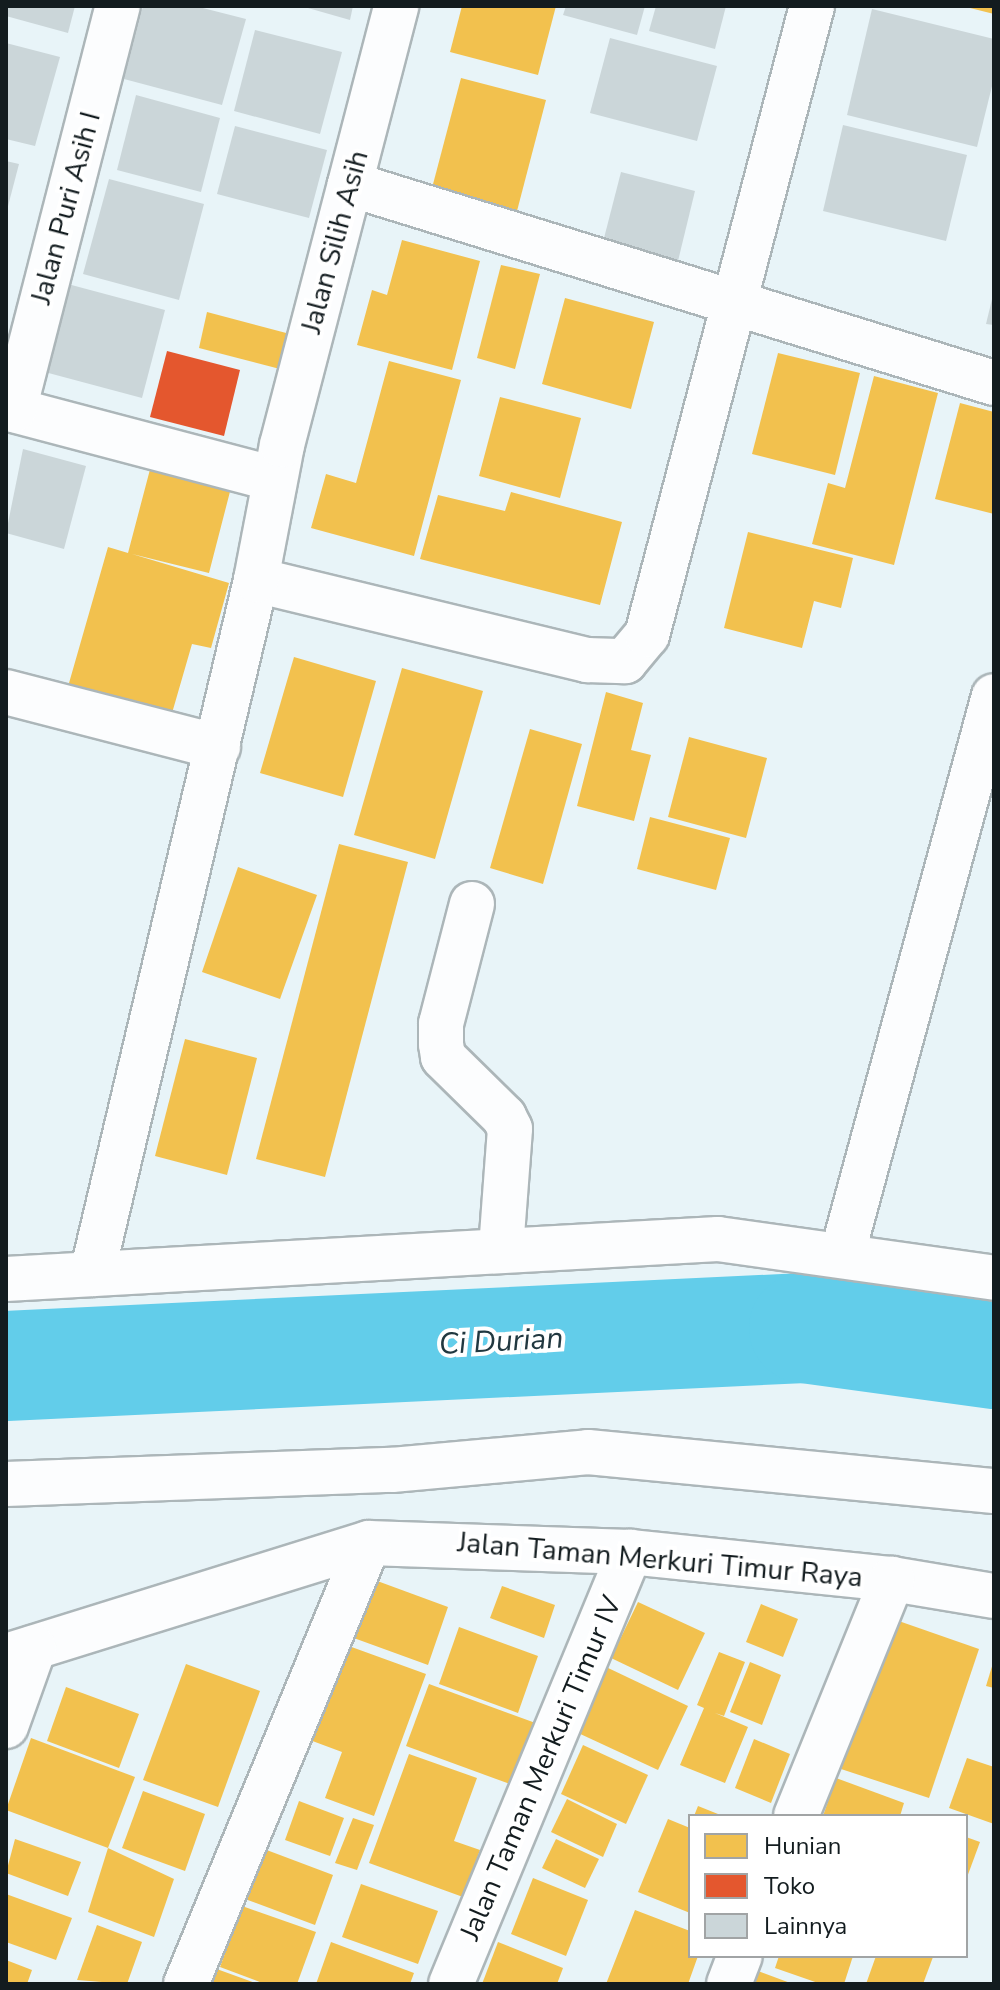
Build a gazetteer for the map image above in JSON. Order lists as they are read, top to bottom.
{
  "streets": {
    "street": [
      "Jalan Puri Asih I",
      "Jalan Silih Asih",
      "Jalan Taman Merkuri Timur Raya",
      "Jalan Taman Merkuri Timur IV"
    ]
  },
  "crossings": [
    ["Jalan Taman Merkuri Timur Raya", "Jalan Taman Merkuri Timur IV"]
  ],
  "water": ["Ci Durian"],
  "legend": ["Hunian", "Toko", "Lainnya"]
}
